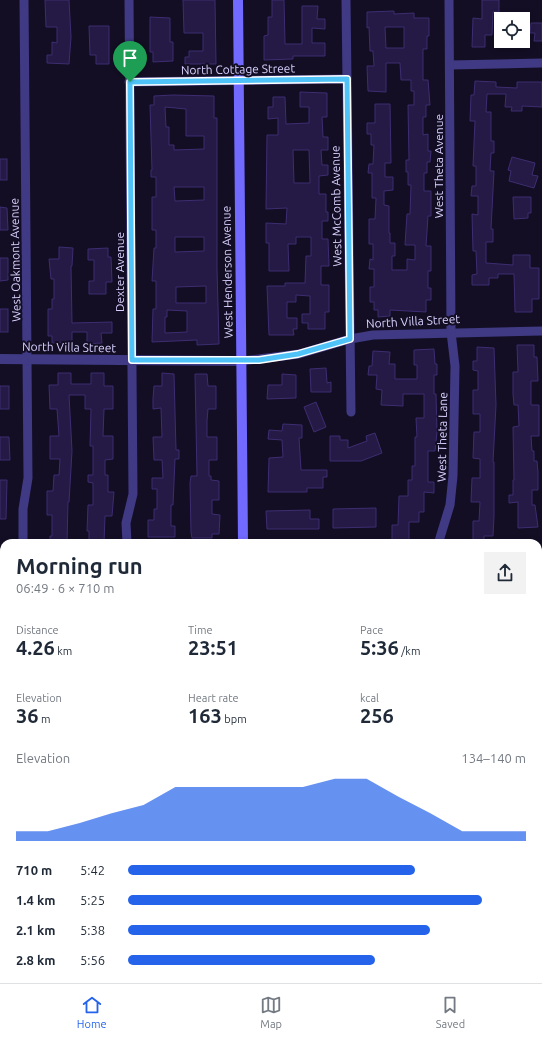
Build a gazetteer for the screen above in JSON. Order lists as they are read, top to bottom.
{
  "streets": {
    "main road": ["West Henderson Avenue"],
    "street": [
      "North Cottage Street",
      "West Theta Avenue",
      "West McComb Avenue",
      "West Oakmont Avenue",
      "Dexter Avenue",
      "North Villa Street",
      "West Theta Lane"
    ]
  },
  "crossings": [
    ["North Cottage Street", "West McComb Avenue"],
    ["North Cottage Street", "Dexter Avenue"],
    ["North Cottage Street", "West Henderson Avenue"],
    ["West Theta Avenue", "North Villa Street"],
    ["West Theta Avenue", "West Theta Lane"],
    ["West McComb Avenue", "North Villa Street"],
    ["West Oakmont Avenue", "North Villa Street"],
    ["Dexter Avenue", "North Villa Street"],
    ["West Henderson Avenue", "North Villa Street"],
    ["North Villa Street", "West Theta Lane"]
  ],
  "page": {
    "heading": ["Morning run", "06:49 · 6 × 710 m"],
    "stats": [
      ["Distance", "4.26 km"],
      ["Time", "23:51"],
      ["Pace", "5:36 /km"],
      ["Elevation", "36 m"],
      ["Heart rate", "163 bpm"],
      ["kcal", "256"]
    ],
    "chart": ["Elevation", "134–140 m"],
    "list": [
      {
        "name": "710 m",
        "note": "5:42"
      },
      {
        "name": "1.4 km",
        "note": "5:25"
      },
      {
        "name": "2.1 km",
        "note": "5:38"
      },
      {
        "name": "2.8 km",
        "note": "5:56"
      }
    ],
    "tabs": ["Home", "Map", "Saved"]
  }
}
